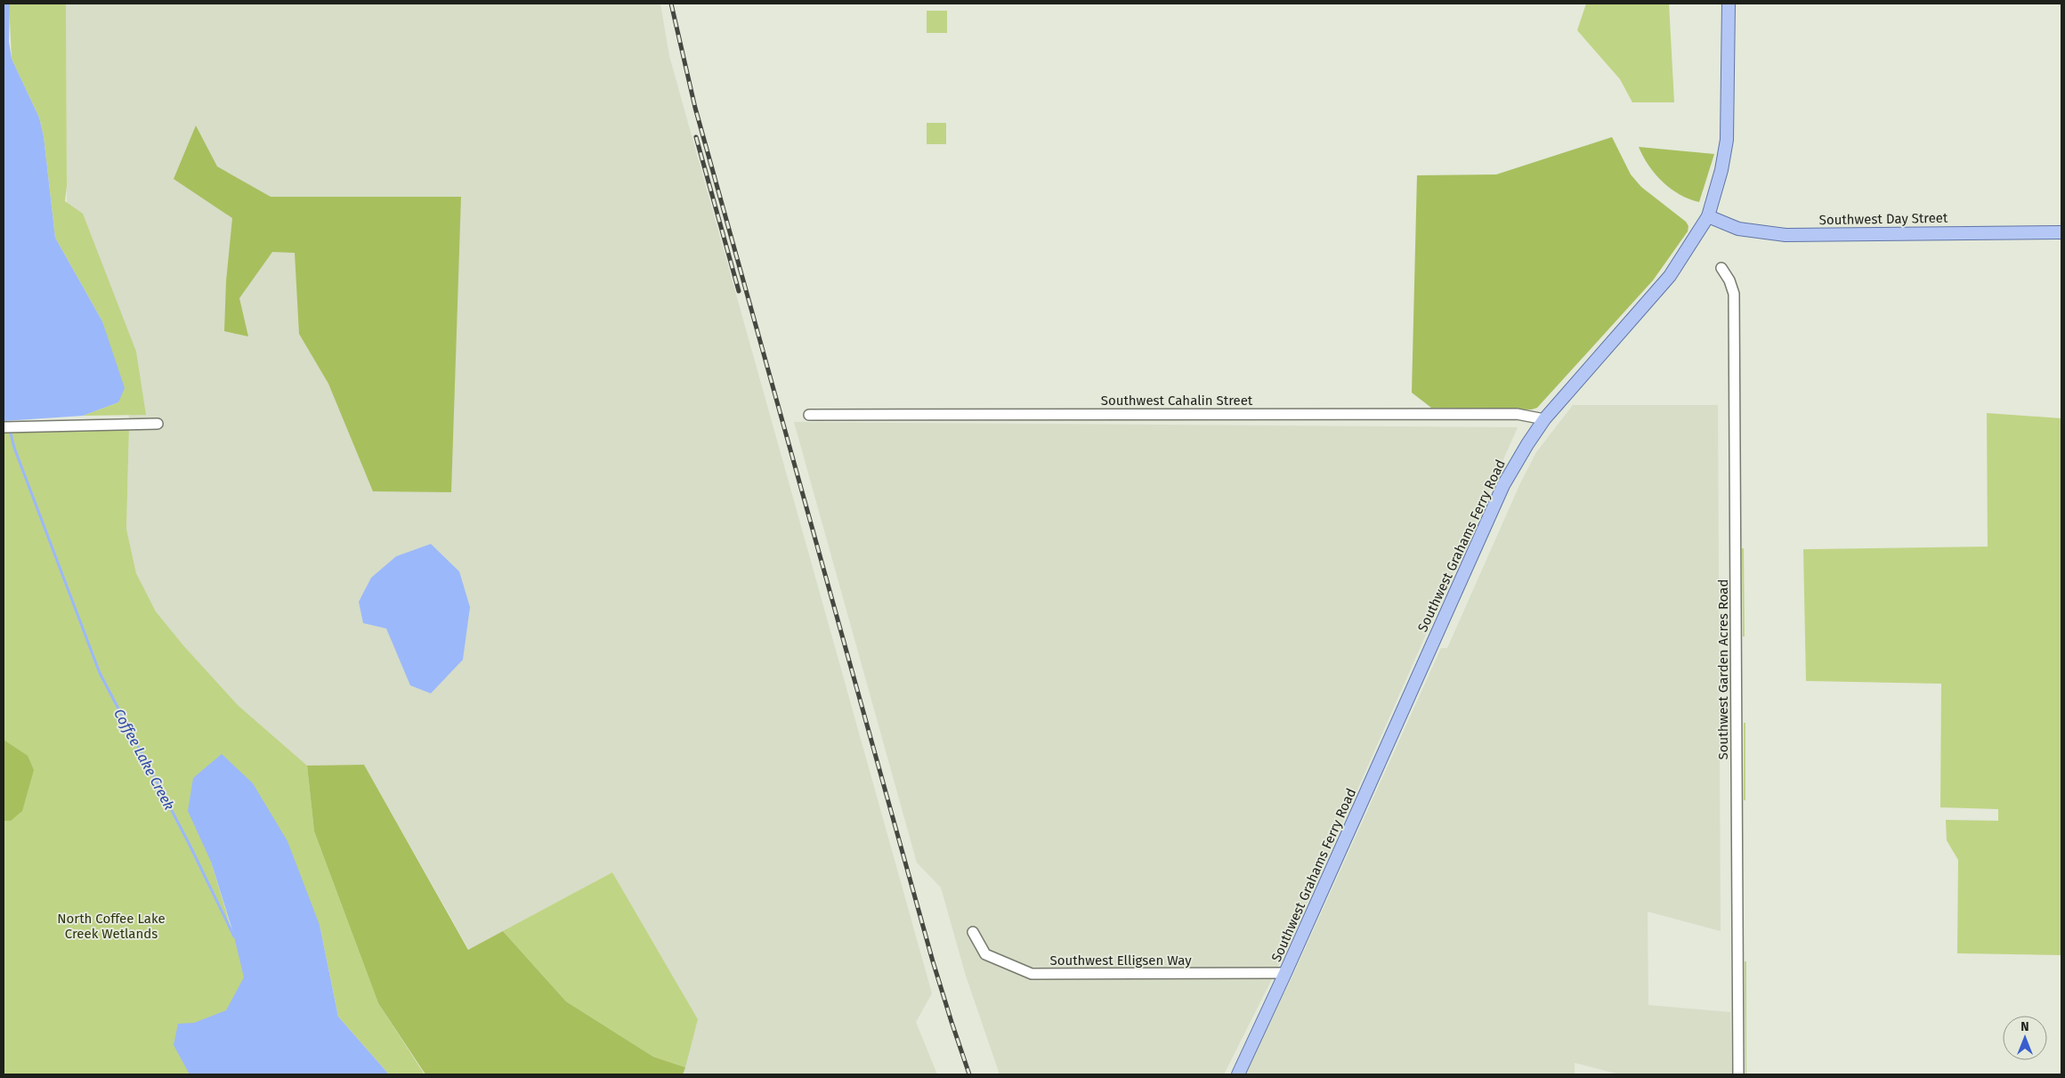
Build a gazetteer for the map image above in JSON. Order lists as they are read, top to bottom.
{
  "streets": {
    "main road": ["Southwest Day Street", "Southwest Grahams Ferry Road"],
    "street": ["Southwest Cahalin Street", "Southwest Garden Acres Road", "Southwest Elligsen Way"]
  },
  "crossings": [
    ["Southwest Day Street", "Southwest Grahams Ferry Road"],
    ["Southwest Cahalin Street", "Southwest Grahams Ferry Road"],
    ["Southwest Grahams Ferry Road", "Southwest Elligsen Way"]
  ],
  "water": ["Coffee Lake Creek"],
  "parks": ["North Coffee Lake Creek Wetlands"],
  "north": "top"
}
